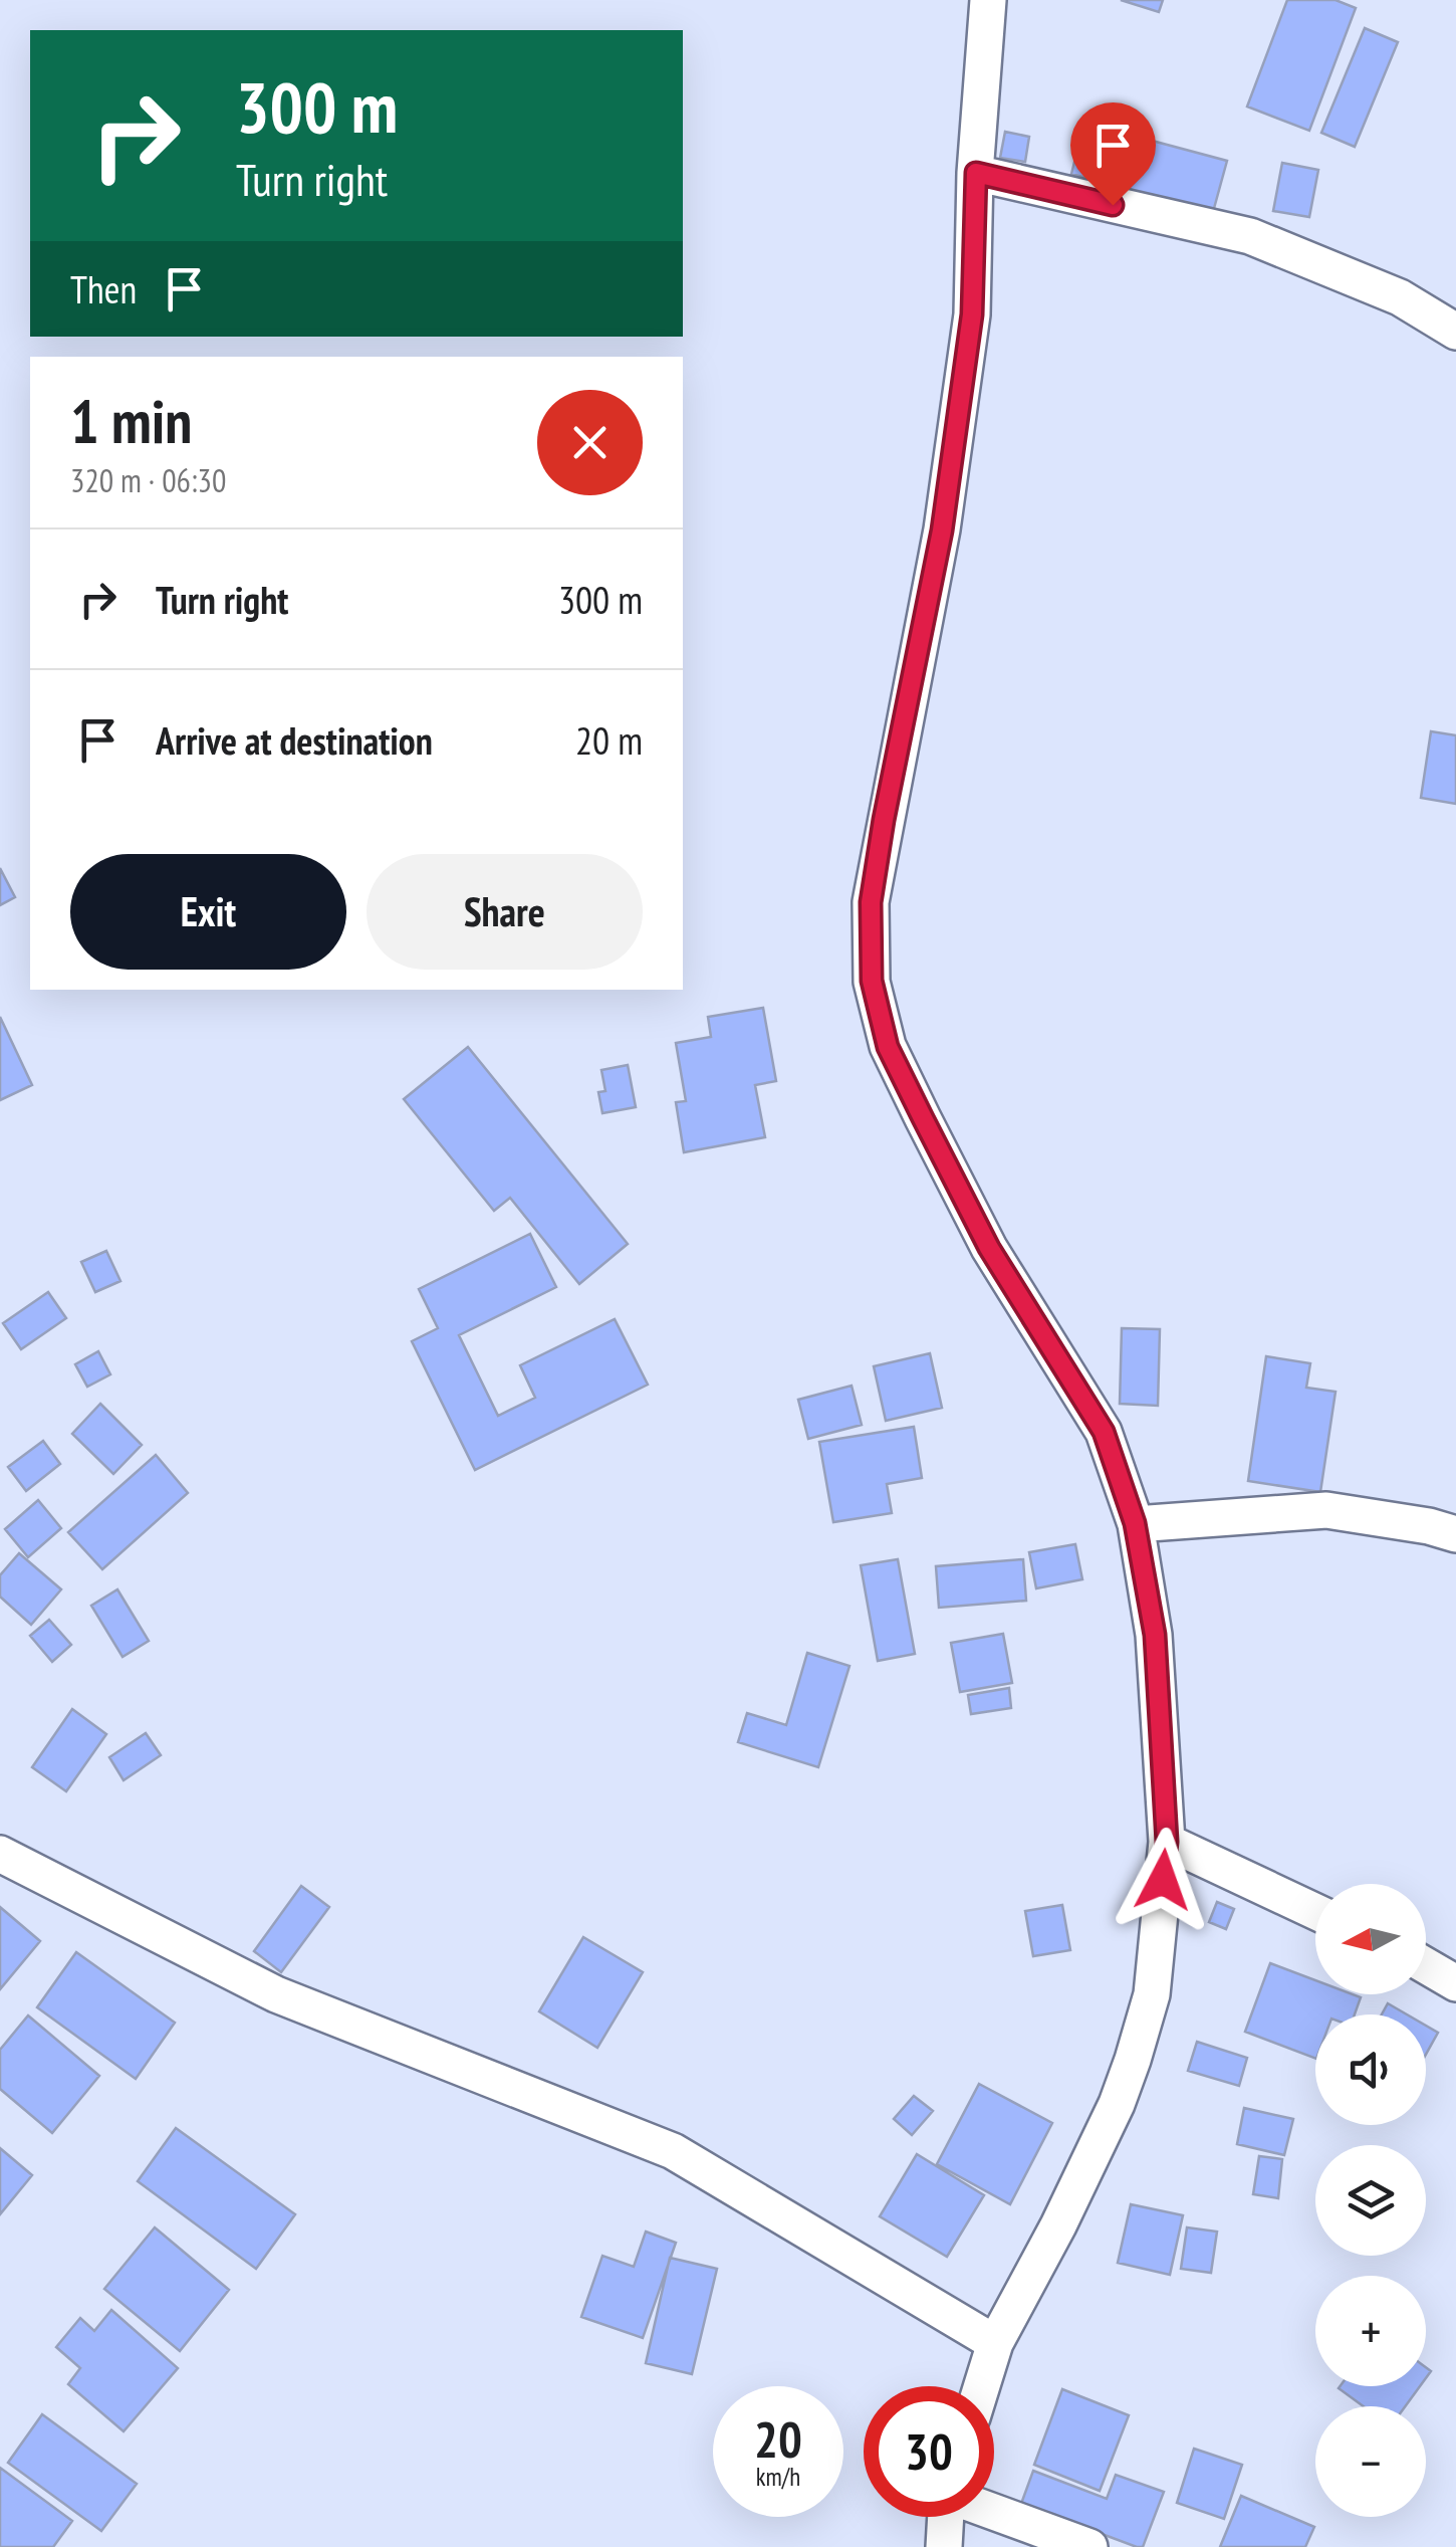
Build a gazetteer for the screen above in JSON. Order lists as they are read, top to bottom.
{
  "north": "left",
  "page": {
    "turn": ["300 m", "Turn right"],
    "then": "Then",
    "heading": ["1 min", "320 m · 06:30"],
    "list": [
      {
        "name": "Turn right",
        "value": "300 m"
      },
      {
        "name": "Arrive at destination",
        "value": "20 m"
      }
    ],
    "buttons": ["Exit", "Share"],
    "map_buttons": ["+", "−"],
    "speed": "20 km/h",
    "limit": "30"
  }
}
